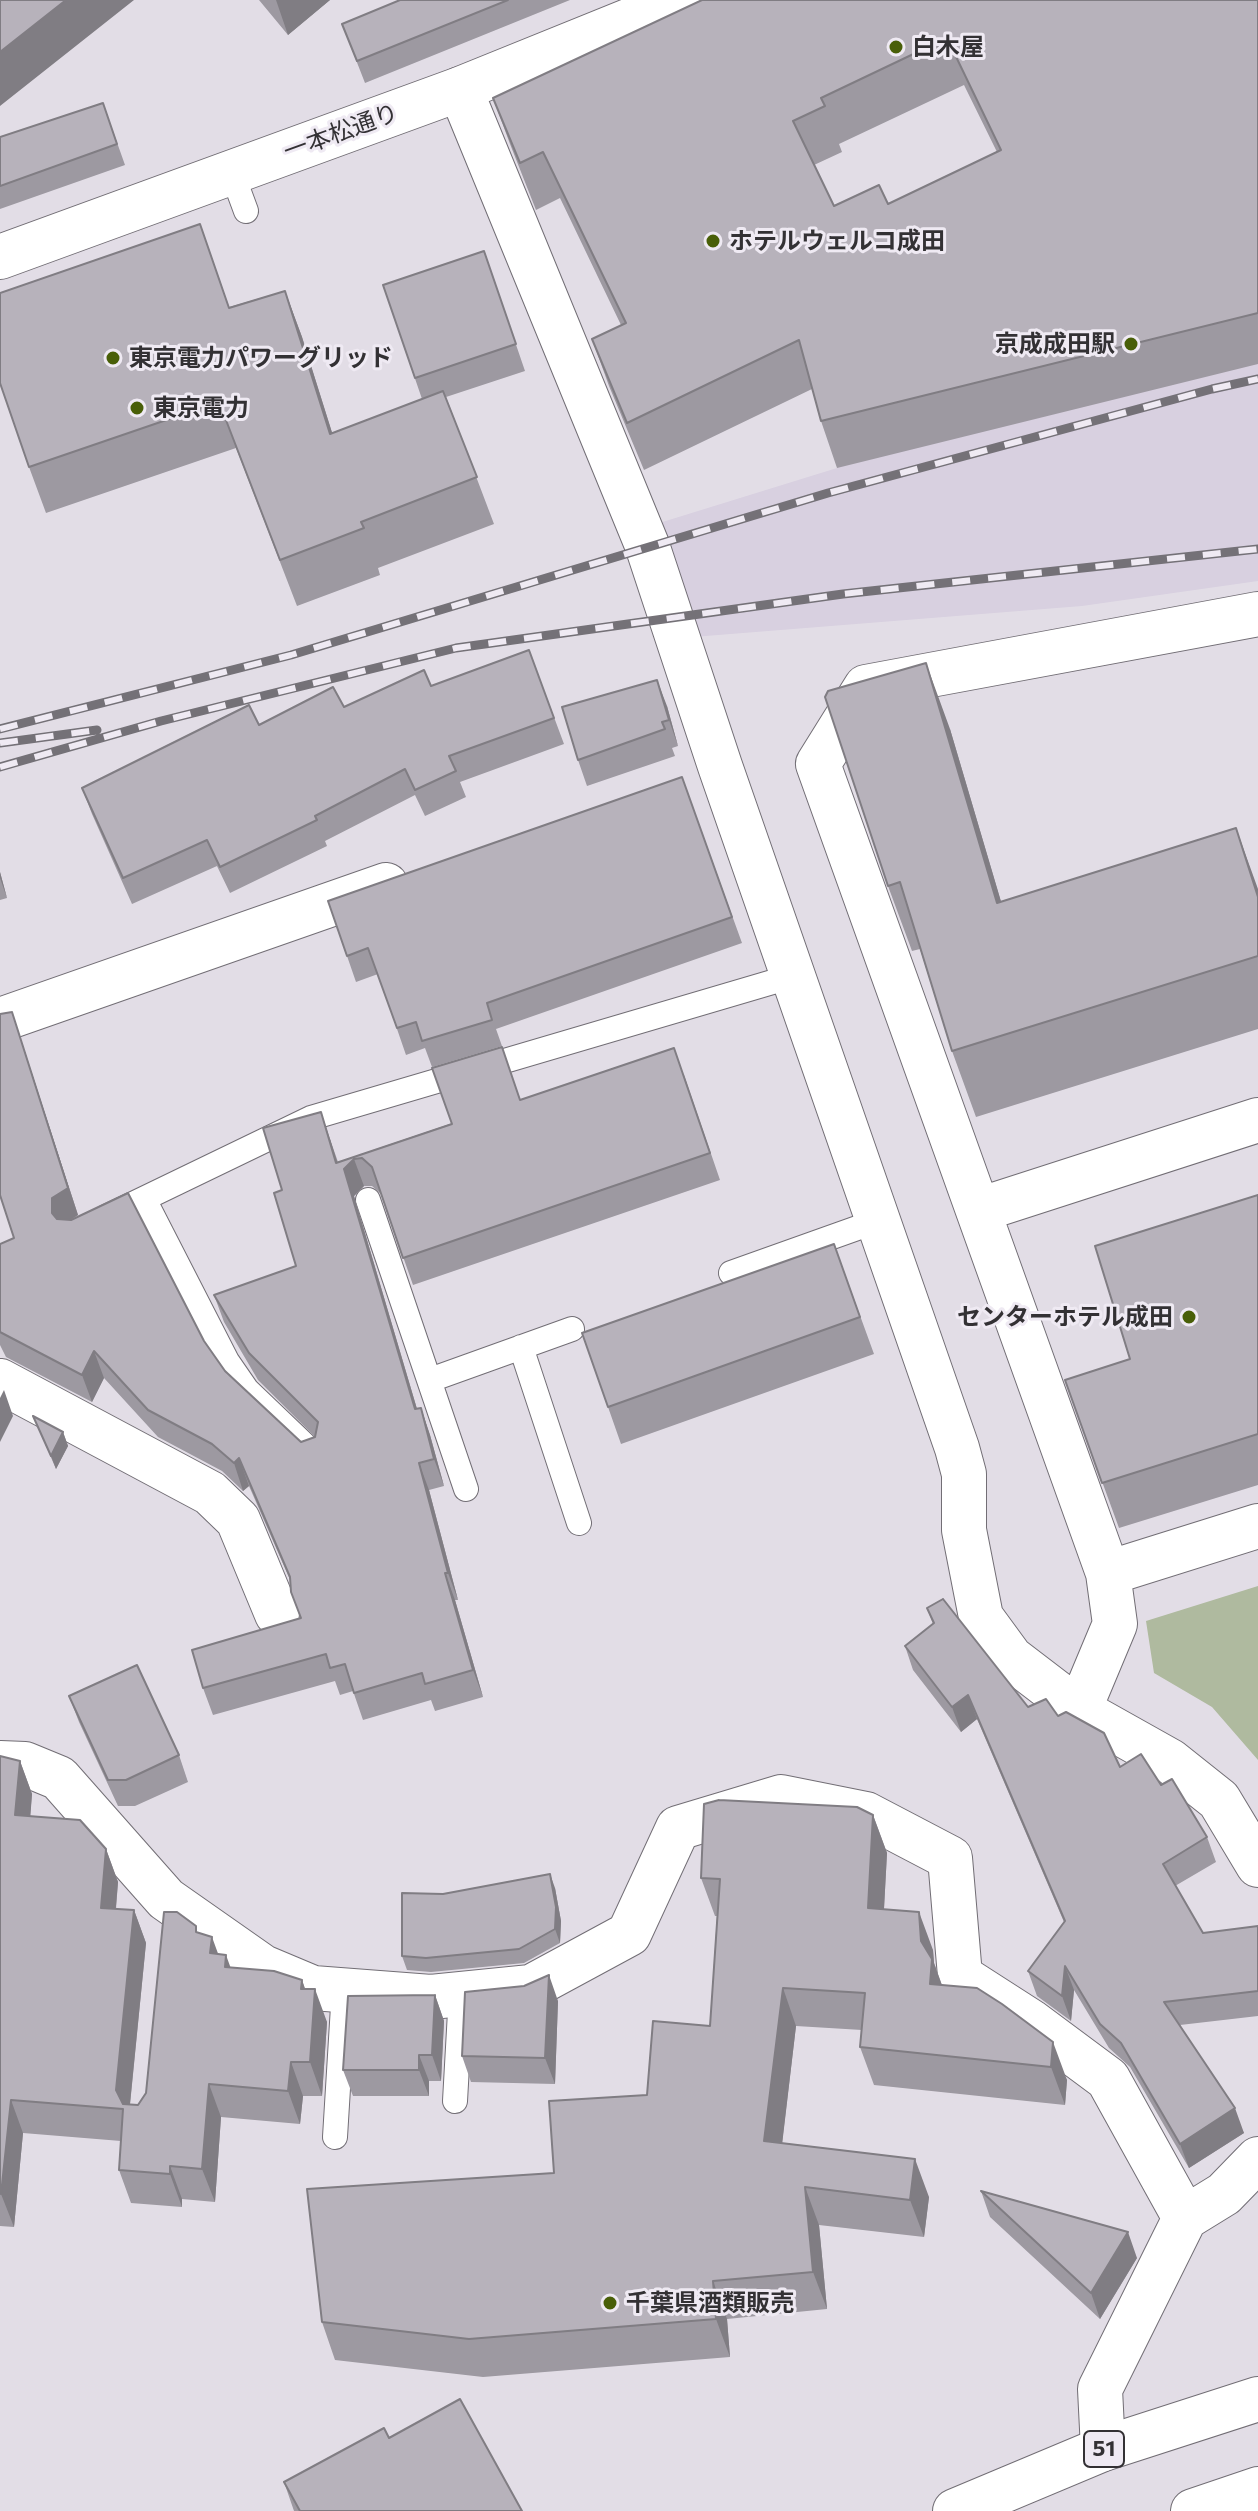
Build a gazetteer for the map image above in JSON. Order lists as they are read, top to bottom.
{
  "streets": {
    "main road": ["一本松通り", "51"]
  },
  "places": [
    "白木屋",
    "ホテルウェルコ成田",
    "京成成田駅",
    "東京電力パワーグリッド",
    "東京電力",
    "センターホテル成田",
    "千葉県酒類販売"
  ]
}
